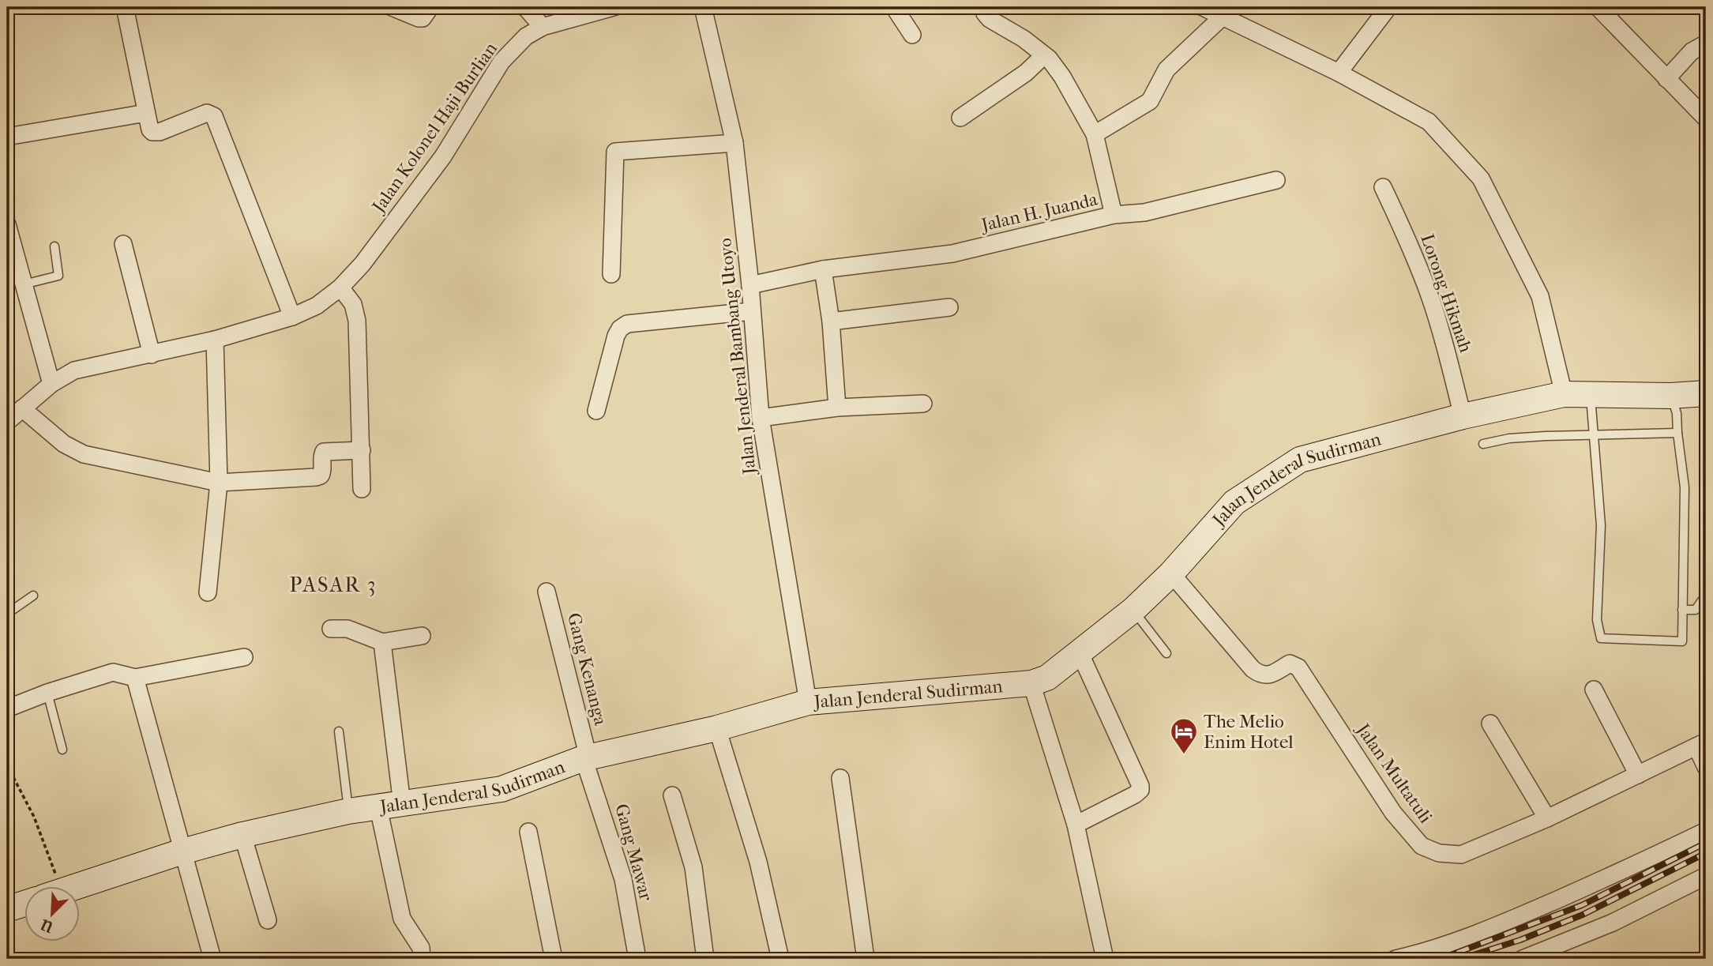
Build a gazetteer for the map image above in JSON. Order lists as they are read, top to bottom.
{
  "streets": {
    "main road": ["Jalan Jenderal Sudirman"],
    "street": [
      "Jalan Kolonel Haji Burlian",
      "Jalan H. Juanda",
      "Lorong Hikmah",
      "Jalan Jenderal Bambang Utoyo",
      "Gang Kenanga",
      "Jalan Multatuli",
      "Gang Mawar"
    ]
  },
  "crossings": [
    ["Jalan H. Juanda", "Jalan Jenderal Bambang Utoyo"],
    ["Lorong Hikmah", "Jalan Jenderal Sudirman"],
    ["Jalan Jenderal Bambang Utoyo", "Jalan Jenderal Sudirman"],
    ["Jalan Jenderal Sudirman", "Gang Kenanga"],
    ["Jalan Jenderal Sudirman", "Jalan Multatuli"],
    ["Jalan Jenderal Sudirman", "Gang Mawar"],
    ["Gang Kenanga", "Gang Mawar"]
  ],
  "districts": ["PASAR 3"],
  "places": {
    "hotel": ["The Melio Enim Hotel"]
  },
  "north": "bottom left"
}
